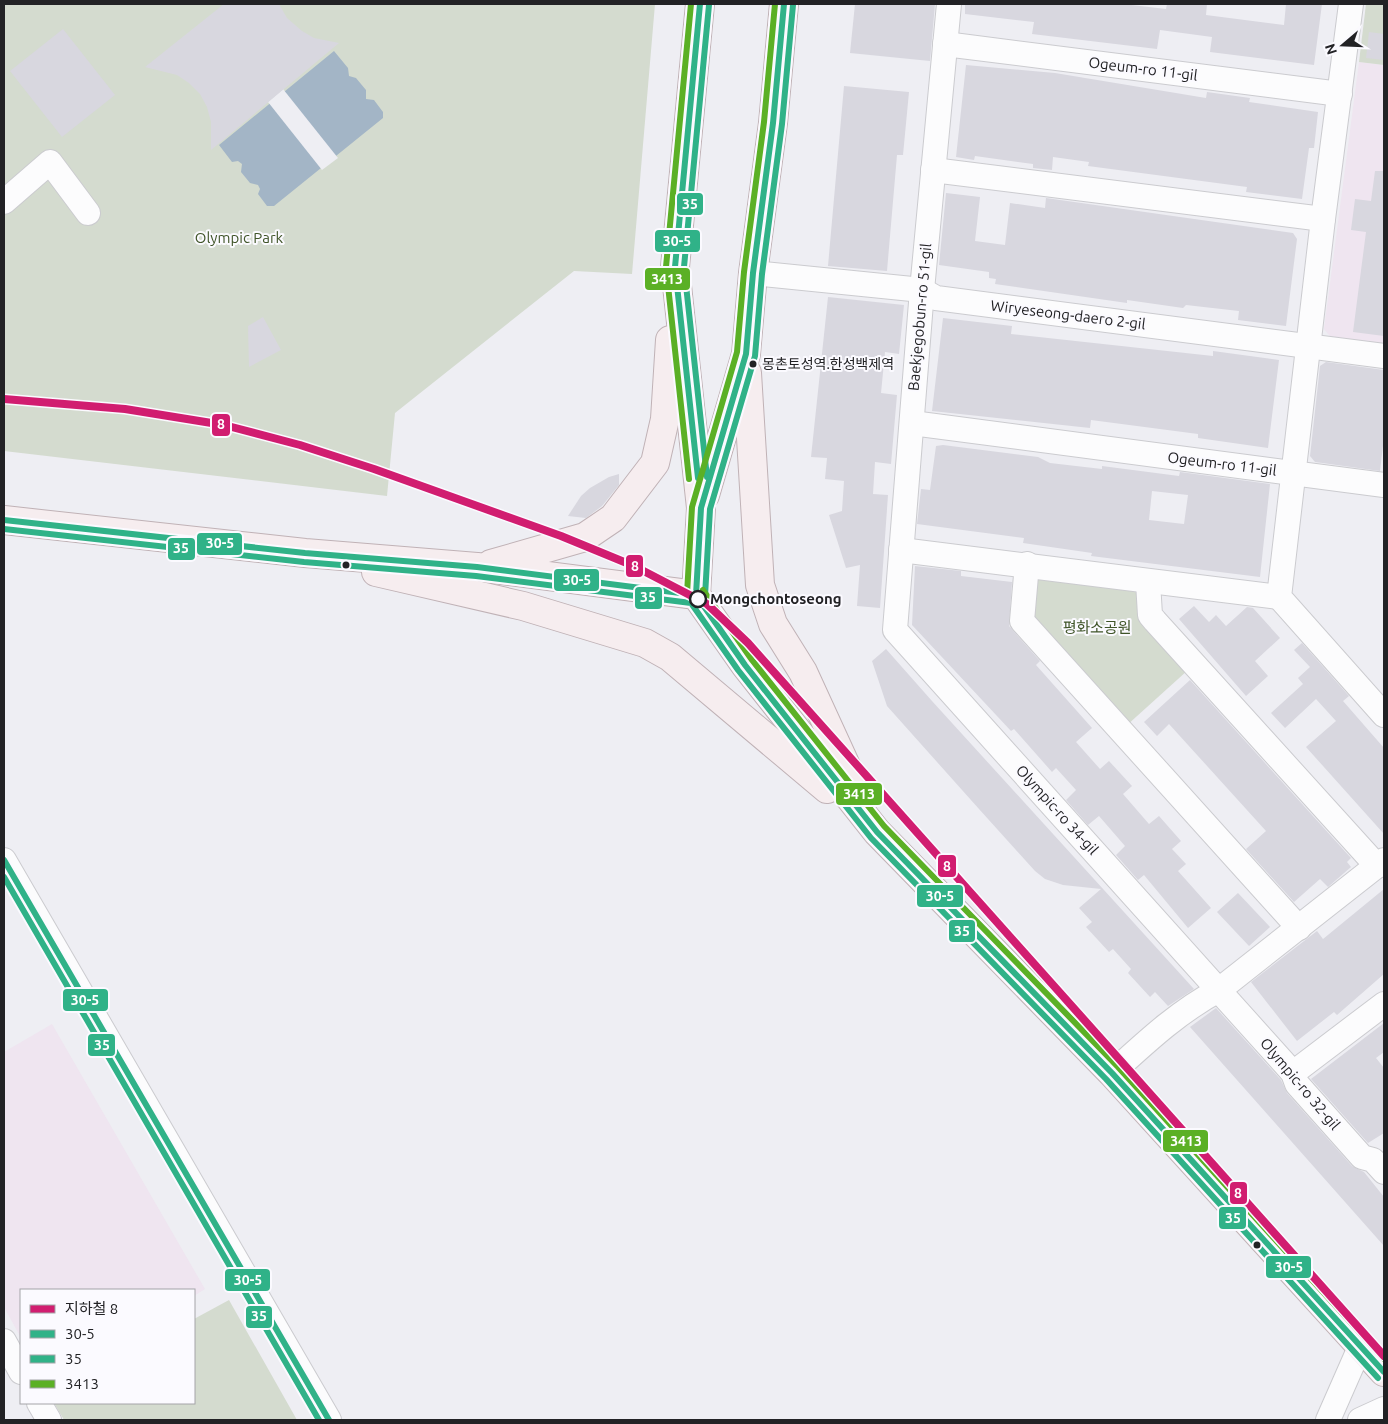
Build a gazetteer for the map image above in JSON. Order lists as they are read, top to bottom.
{
  "streets": {
    "street": [
      "Ogeum-ro 11-gil",
      "Wiryeseong-daero 2-gil",
      "Baekjegobun-ro 51-gil",
      "Olympic-ro 34-gil",
      "Olympic-ro 32-gil"
    ]
  },
  "crossings": [
    ["Ogeum-ro 11-gil", "Wiryeseong-daero 2-gil"],
    ["Ogeum-ro 11-gil", "Baekjegobun-ro 51-gil"],
    ["Wiryeseong-daero 2-gil", "Baekjegobun-ro 51-gil"],
    ["Baekjegobun-ro 51-gil", "Olympic-ro 34-gil"],
    ["Olympic-ro 34-gil", "Olympic-ro 32-gil"]
  ],
  "parks": ["Olympic Park", "평화소공원"],
  "places": ["몽촌토성역.한성백제역", "Mongchontoseong"],
  "lines": [
    "transit line 30-5",
    "transit line 3413",
    "transit line 35",
    "metro line 8"
  ],
  "legend": [
    "지하철 8",
    "30-5",
    "35",
    "3413"
  ],
  "north": "left"
}
